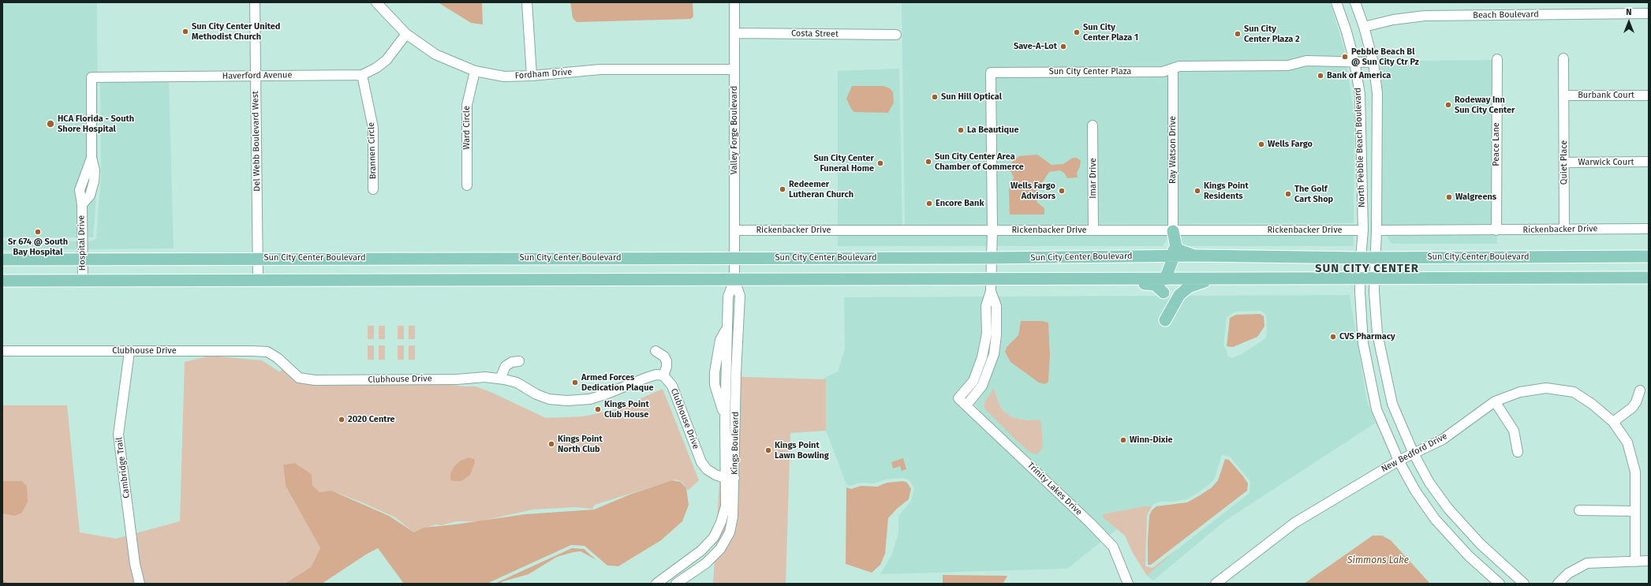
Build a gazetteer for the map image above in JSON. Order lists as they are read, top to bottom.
{
  "streets": {
    "main road": ["Sun City Center Boulevard"],
    "street": [
      "Beach Boulevard",
      "Costa Street",
      "Sun City Center Plaza",
      "Fordham Drive",
      "Haverford Avenue",
      "Burbank Court",
      "Ward Circle",
      "Valley Forge Boulevard",
      "Del Webb Boulevard West",
      "Peace Lane",
      "North Pebble Beach Boulevard",
      "Ray Watson Drive",
      "Brannen Circle",
      "Quiet Place",
      "Warwick Court",
      "Imar Drive",
      "Rickenbacker Drive",
      "Hospital Drive",
      "Clubhouse Drive",
      "Kings Boulevard",
      "New Bedford Drive",
      "Cambridge Trail",
      "Trinity Lakes Drive"
    ]
  },
  "crossings": [
    ["Beach Boulevard", "North Pebble Beach Boulevard"],
    ["Costa Street", "Valley Forge Boulevard"],
    ["Sun City Center Plaza", "North Pebble Beach Boulevard"],
    ["Sun City Center Plaza", "Ray Watson Drive"],
    ["Sun City Center Plaza", "Rickenbacker Drive"],
    ["Sun City Center Plaza", "Sun City Center Boulevard"],
    ["Sun City Center Plaza", "Trinity Lakes Drive"],
    ["Fordham Drive", "Haverford Avenue"],
    ["Fordham Drive", "Ward Circle"],
    ["Fordham Drive", "Valley Forge Boulevard"],
    ["Haverford Avenue", "Del Webb Boulevard West"],
    ["Haverford Avenue", "Brannen Circle"],
    ["Haverford Avenue", "Hospital Drive"],
    ["Burbank Court", "Quiet Place"],
    ["Valley Forge Boulevard", "Rickenbacker Drive"],
    ["Valley Forge Boulevard", "Sun City Center Boulevard"],
    ["Valley Forge Boulevard", "Kings Boulevard"],
    ["Del Webb Boulevard West", "Sun City Center Boulevard"],
    ["Peace Lane", "Rickenbacker Drive"],
    ["North Pebble Beach Boulevard", "Rickenbacker Drive"],
    ["North Pebble Beach Boulevard", "Sun City Center Boulevard"],
    ["North Pebble Beach Boulevard", "New Bedford Drive"],
    ["Ray Watson Drive", "Rickenbacker Drive"],
    ["Quiet Place", "Warwick Court"],
    ["Quiet Place", "Rickenbacker Drive"],
    ["Imar Drive", "Rickenbacker Drive"],
    ["Hospital Drive", "Sun City Center Boulevard"],
    ["Sun City Center Boulevard", "Kings Boulevard"],
    ["Sun City Center Boulevard", "Trinity Lakes Drive"],
    ["Clubhouse Drive", "Kings Boulevard"],
    ["Clubhouse Drive", "Cambridge Trail"]
  ],
  "districts": ["SUN CITY CENTER"],
  "water": ["Simmons Lake"],
  "places": [
    "Sun City Center United Methodist Church",
    "Sun City Center Plaza 1",
    "Sun City Center Plaza 2",
    "Save-A-Lot",
    "Pebble Beach Bl @ Sun City Ctr Pz",
    "Bank of America",
    "Sun Hill Optical",
    "Rodeway Inn Sun City Center",
    "HCA Florida - South Shore Hospital",
    "La Beautique",
    "Wells Fargo",
    "Sun City Center Area Chamber of Commerce",
    "Sun City Center Funeral Home",
    "Redeemer Lutheran Church",
    "Wells Fargo Advisors",
    "Kings Point Residents",
    "The Golf Cart Shop",
    "Walgreens",
    "Encore Bank",
    "Sr 674 @ South Bay Hospital",
    "CVS Pharmacy",
    "Armed Forces Dedication Plaque",
    "Kings Point Club House",
    "2020 Centre",
    "Winn-Dixie",
    "Kings Point North Club",
    "Kings Point Lawn Bowling"
  ],
  "north": "top"
}
